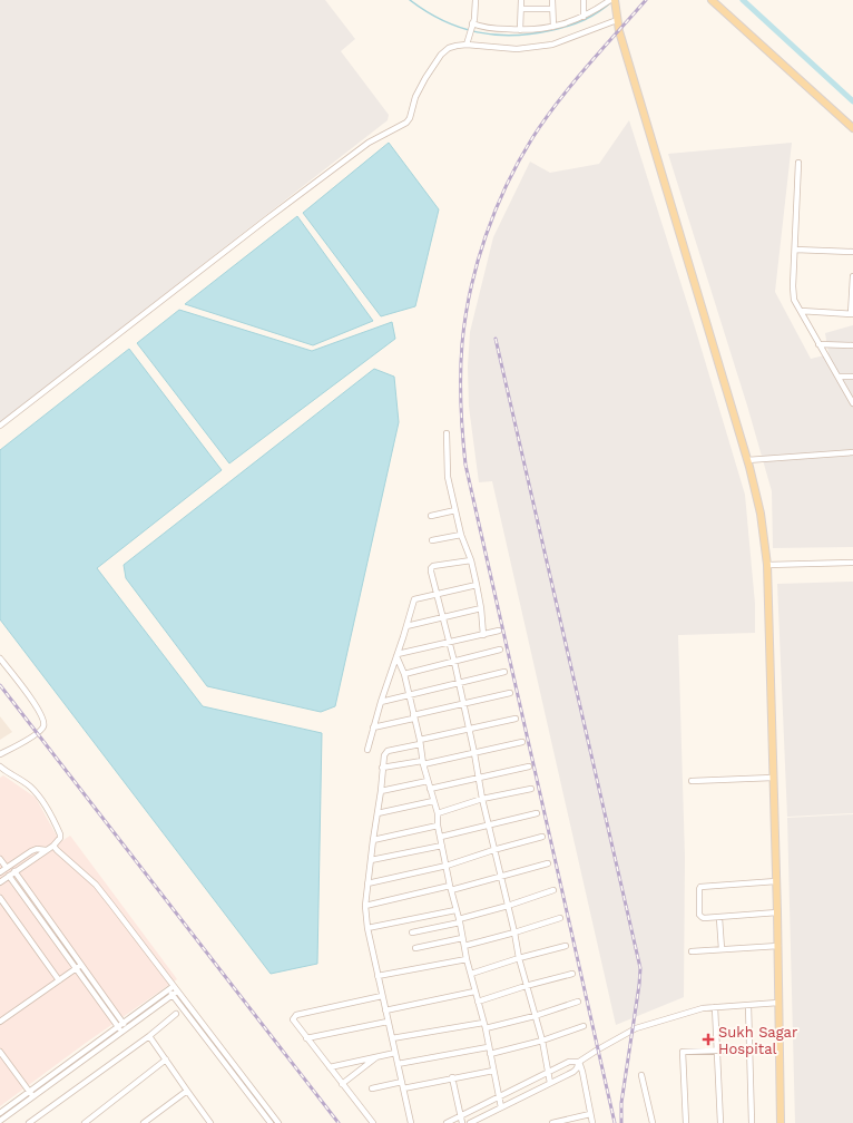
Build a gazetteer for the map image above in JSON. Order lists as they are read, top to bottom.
{
  "places": {
    "health": ["Sukh Sagar Hospital"]
  }
}
